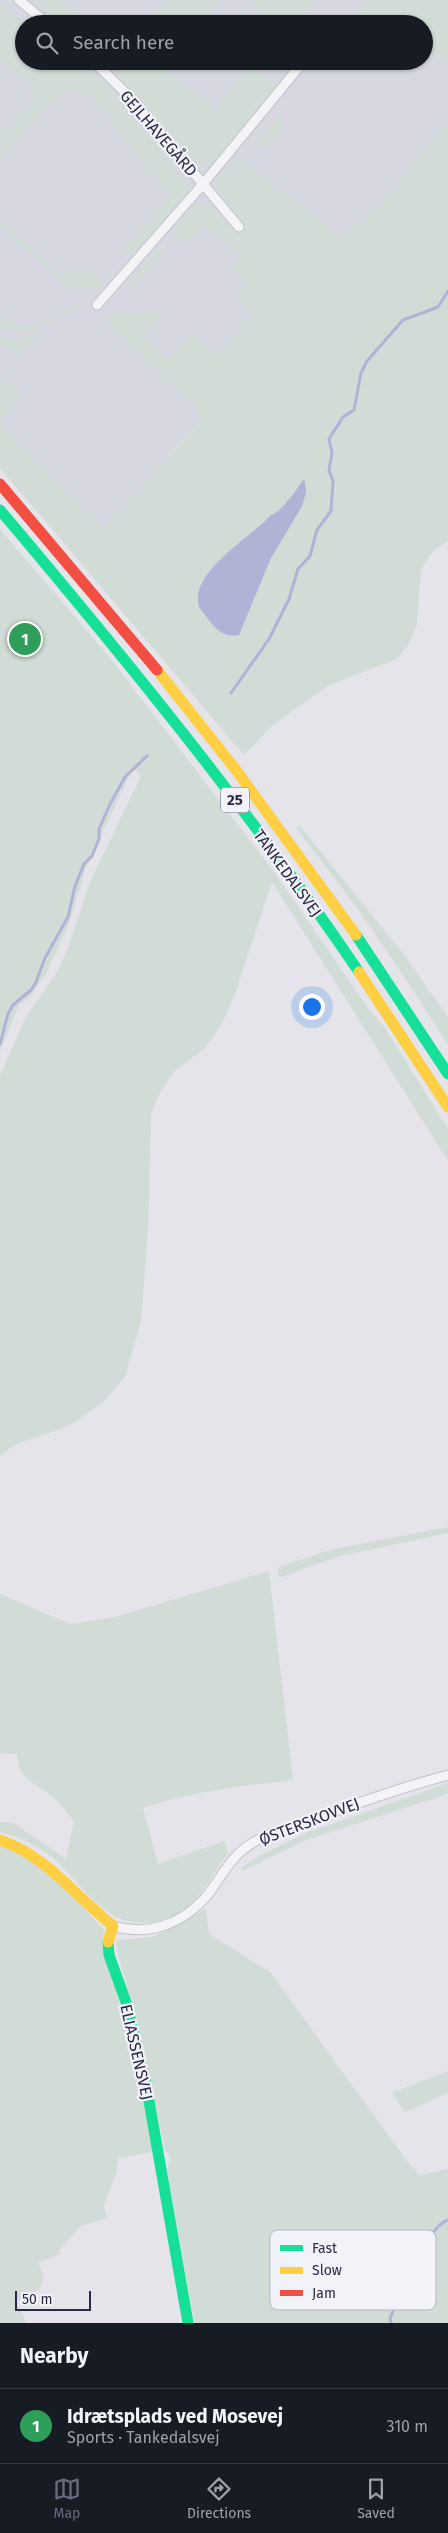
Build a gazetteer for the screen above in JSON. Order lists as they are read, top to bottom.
{
  "streets": {
    "main road": ["25", "TANKEDALSVEJ", "ELIASSENSVEJ"],
    "street": ["GEJLHAVEGÅRD", "ØSTERSKOVVEJ"]
  },
  "crossings": [
    ["ØSTERSKOVVEJ", "ELIASSENSVEJ"]
  ],
  "legend": ["Fast", "Slow", "Jam"],
  "scale_bar": "50 m",
  "page": {
    "search": "Search here",
    "pins": "1",
    "scale": "50 m",
    "heading": "Nearby",
    "list": [
      {
        "mark": "1",
        "name": "Idrætsplads ved Mosevej",
        "note": "Sports · Tankedalsvej",
        "value": "310 m"
      }
    ],
    "nav": ["Map", "Directions", "Saved"]
  }
}
